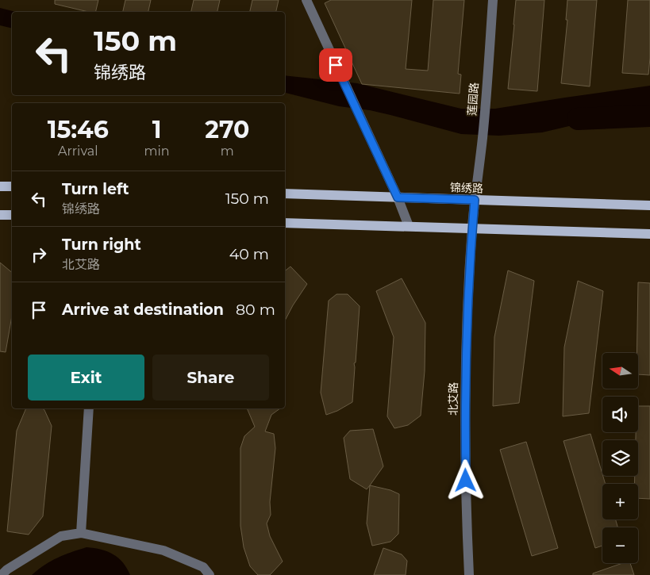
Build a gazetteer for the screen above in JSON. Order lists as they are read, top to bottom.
{
  "streets": {
    "main road": ["锦绣路"],
    "street": ["莲园路", "北艾路"]
  },
  "crossings": [
    ["莲园路", "锦绣路"],
    ["莲园路", "北艾路"],
    ["锦绣路", "北艾路"]
  ],
  "north": "left",
  "page": {
    "turn": ["150 m", "锦绣路"],
    "eta": [
      "15:46",
      "Arrival",
      "1",
      "min",
      "270",
      "m"
    ],
    "list": [
      {
        "name": "Turn left",
        "note": "锦绣路",
        "value": "150 m"
      },
      {
        "name": "Turn right",
        "note": "北艾路",
        "value": "40 m"
      },
      {
        "name": "Arrive at destination",
        "value": "80 m"
      }
    ],
    "buttons": ["Exit", "Share"],
    "map_buttons": ["+", "−"]
  }
}
